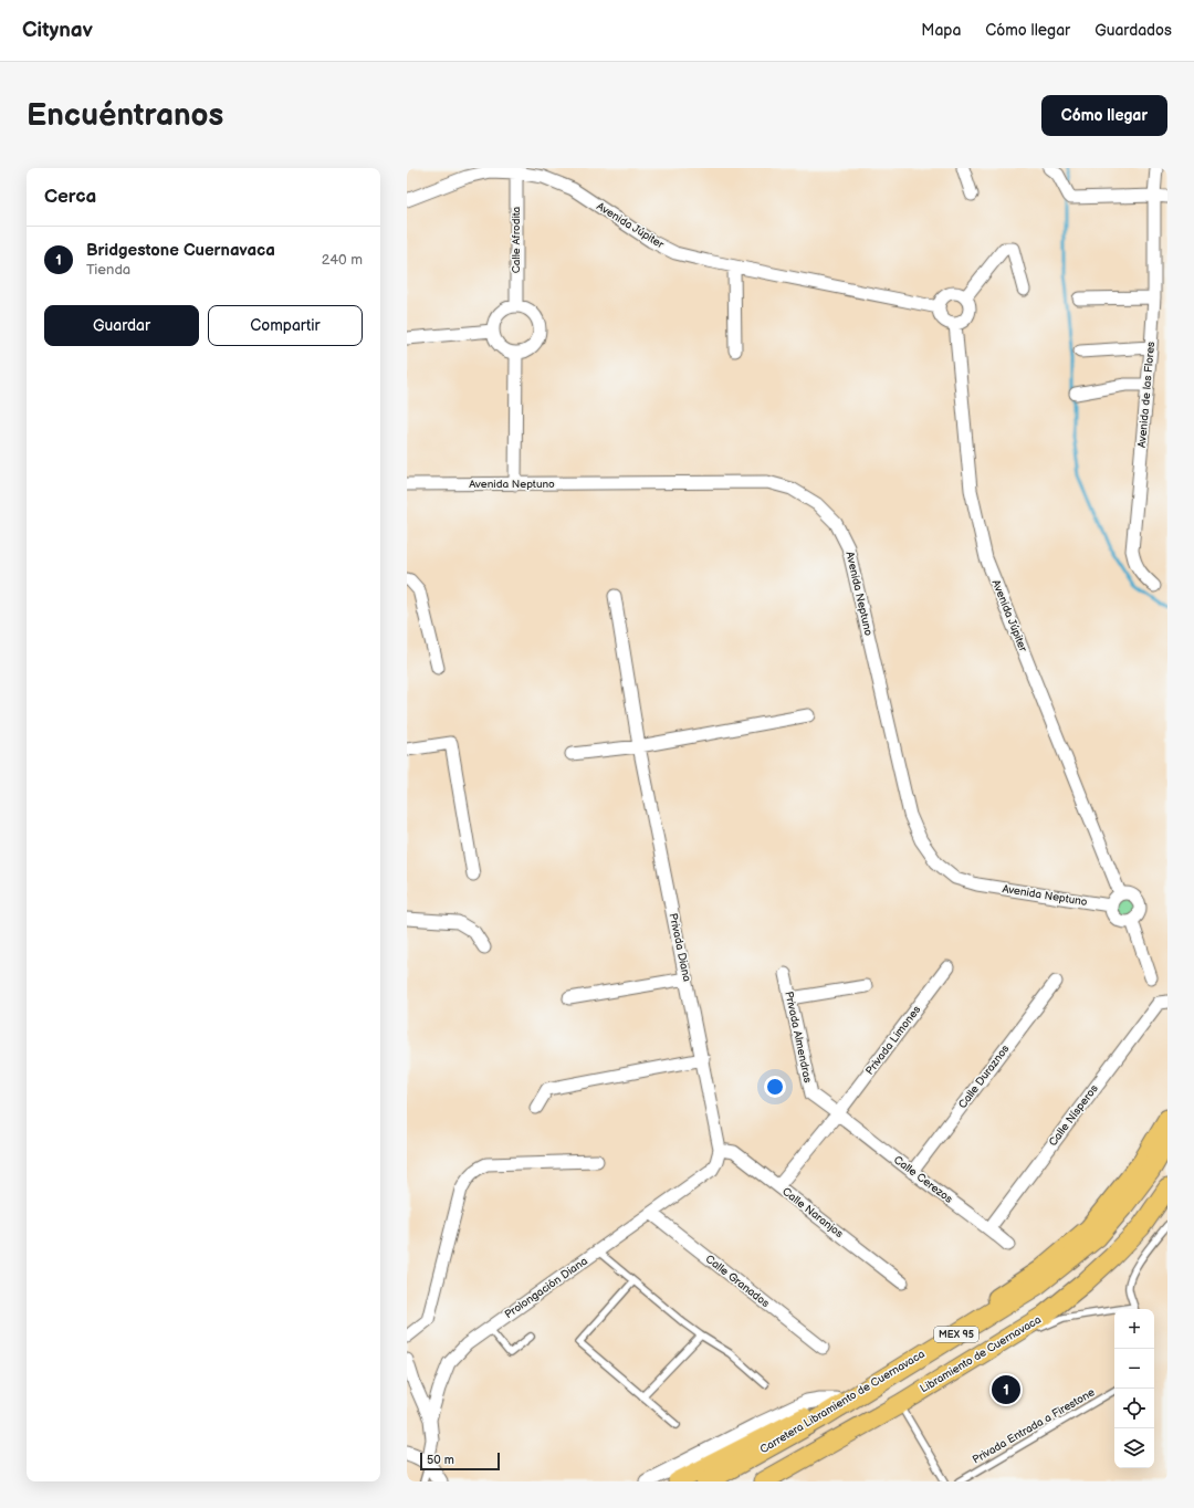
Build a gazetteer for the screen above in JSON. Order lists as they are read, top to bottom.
{
  "streets": {
    "highway": ["MEX 95", "Carretera Libramiento de Cuernavaca"],
    "main road": ["Libramiento de Cuernavaca"],
    "street": [
      "Avenida Júpiter",
      "Calle Afrodita",
      "Avenida de las Flores",
      "Avenida Neptuno",
      "Privada Diana",
      "Privada Almendras",
      "Privada Limones",
      "Calle Duraznos",
      "Calle Nísperos",
      "Calle Cerezos",
      "Calle Naranjos",
      "Calle Granados",
      "Prolongación Diana"
    ],
    "lane": ["Privada Entrada a Firestone"]
  },
  "crossings": [
    ["Avenida Júpiter", "Calle Afrodita"],
    ["Avenida Júpiter", "Avenida Neptuno"],
    ["Privada Diana", "Calle Naranjos"],
    ["Privada Diana", "Prolongación Diana"],
    ["Privada Almendras", "Privada Limones"],
    ["Privada Almendras", "Calle Cerezos"],
    ["Privada Limones", "Calle Cerezos"],
    ["Privada Limones", "Calle Naranjos"],
    ["Calle Duraznos", "Calle Cerezos"],
    ["Calle Nísperos", "Calle Cerezos"],
    ["Calle Naranjos", "Prolongación Diana"],
    ["Calle Granados", "Prolongación Diana"]
  ],
  "scale_bar": "50 m",
  "page": {
    "header": "Citynav",
    "nav": ["Mapa", "Cómo llegar", "Guardados"],
    "buttons": [
      "Cómo llegar",
      ["Guardar", "Compartir"]
    ],
    "title": "Encuéntranos",
    "heading": "Cerca",
    "list": [
      {
        "mark": "1",
        "name": "Bridgestone Cuernavaca",
        "note": "Tienda",
        "value": "240 m"
      }
    ],
    "map_buttons": ["+", "−"],
    "pins": "1",
    "scale": "50 m"
  }
}
